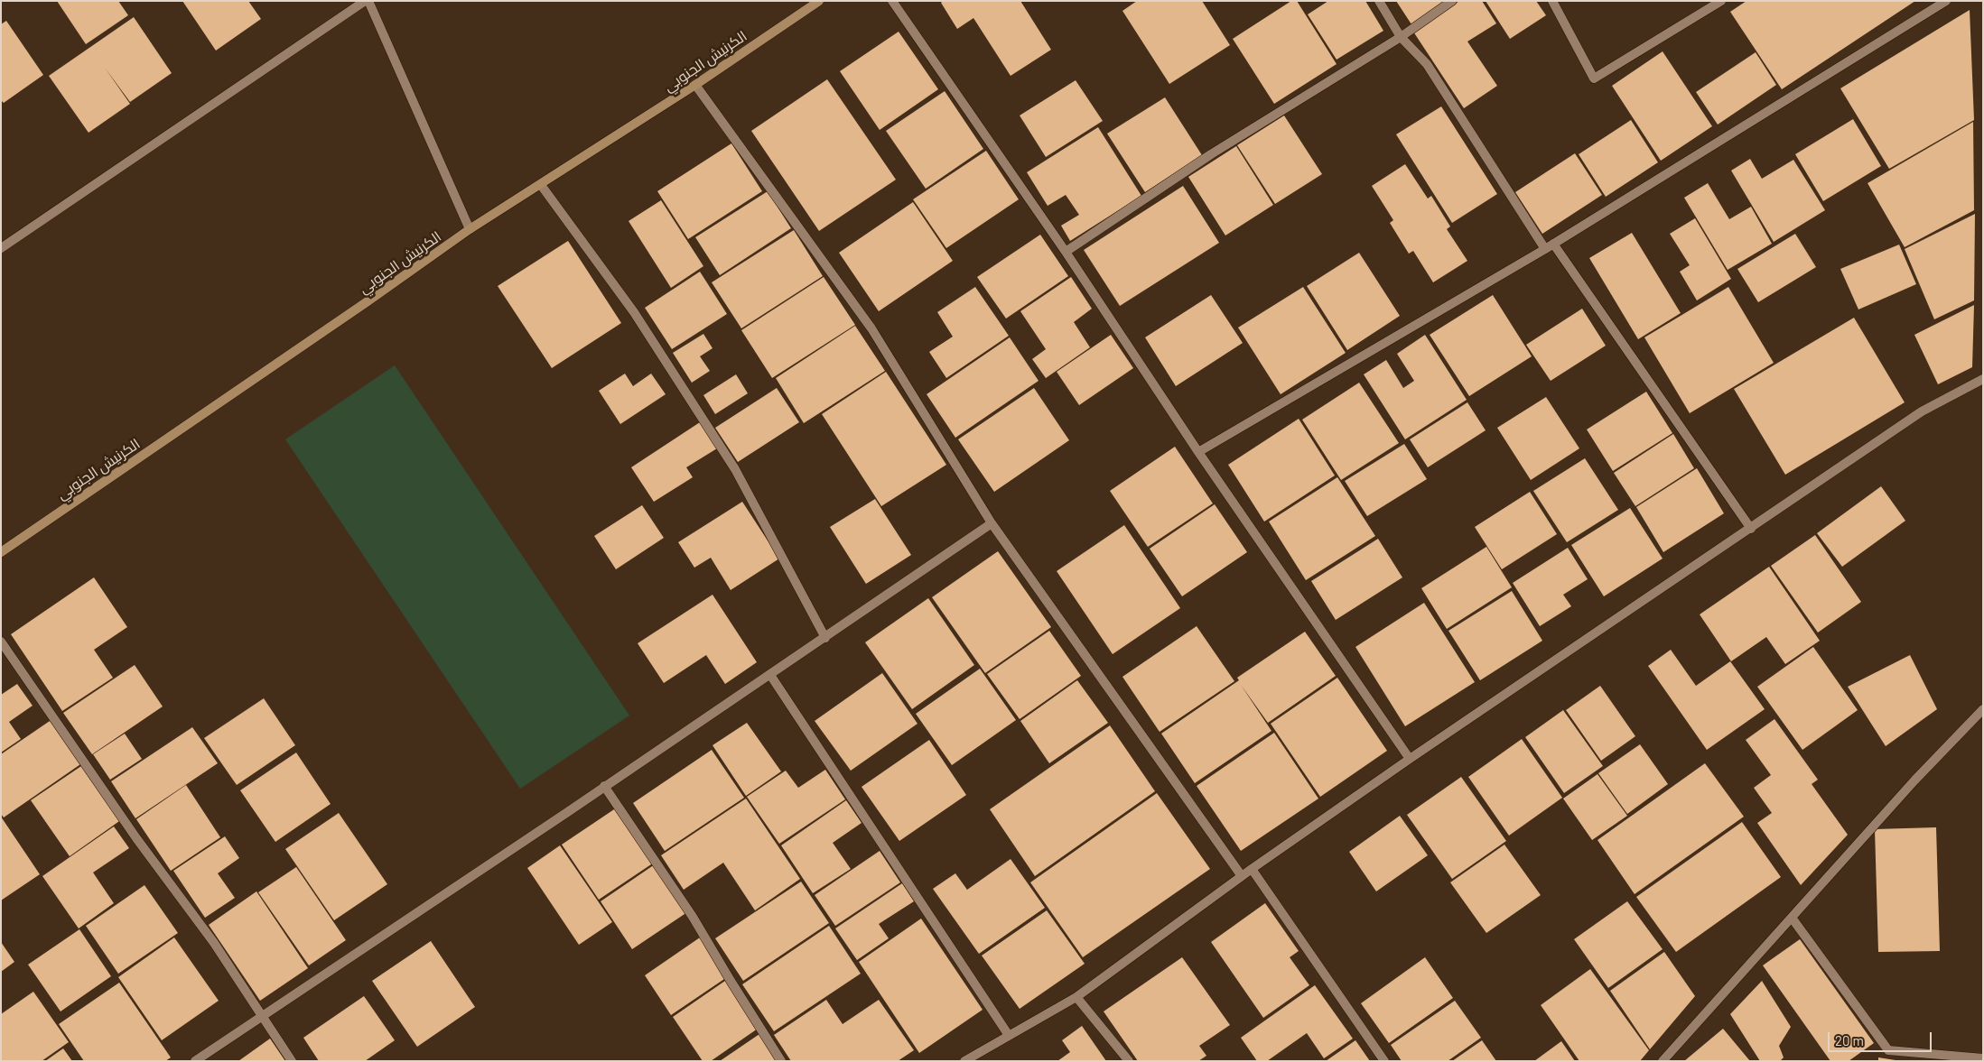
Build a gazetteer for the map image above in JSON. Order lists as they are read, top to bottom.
{
  "streets": {
    "main road": ["الكرنيش الجنوبي"]
  },
  "scale_bar": "20 m"
}
